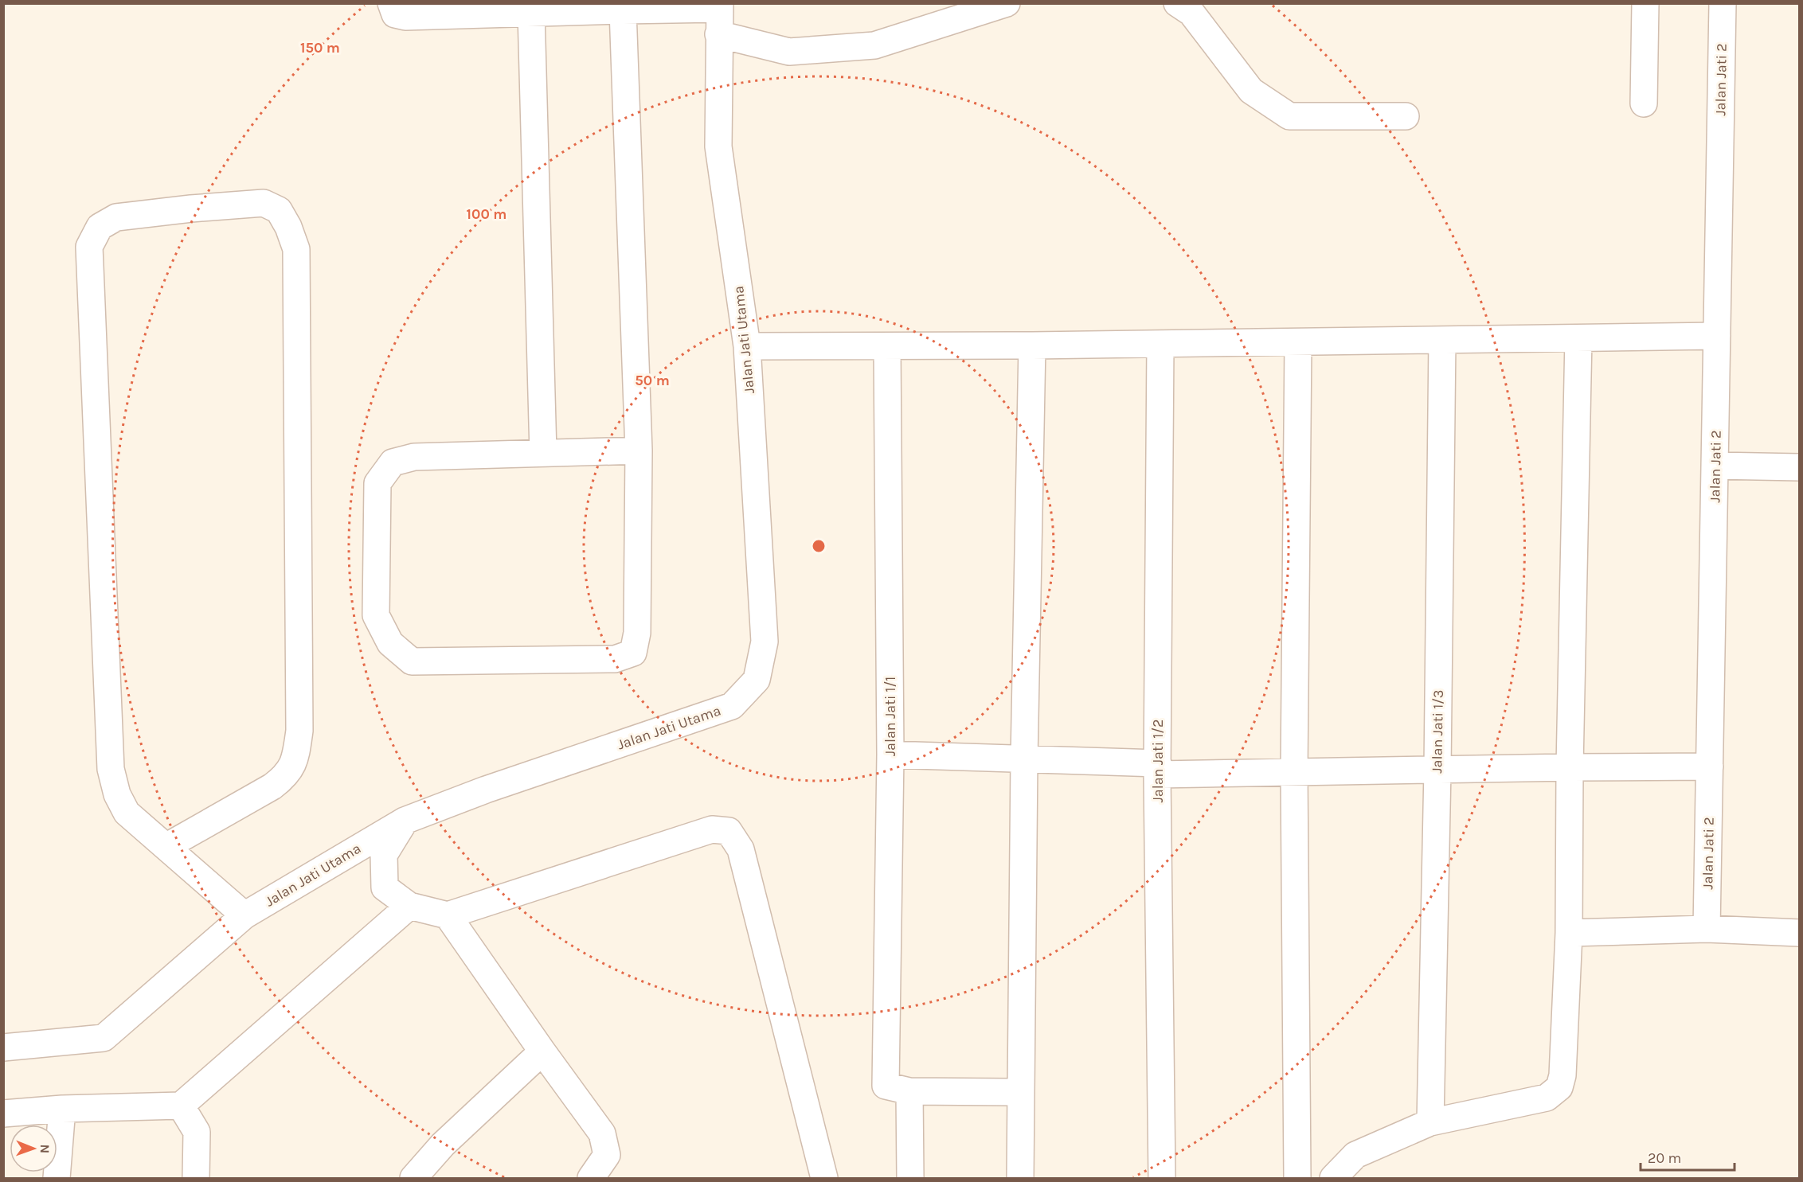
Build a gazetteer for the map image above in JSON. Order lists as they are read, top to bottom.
{
  "streets": {
    "street": [
      "Jalan Jati 2",
      "Jalan Jati Utama",
      "Jalan Jati 1/1",
      "Jalan Jati 1/3",
      "Jalan Jati 1/2"
    ]
  },
  "scale_bar": "20 m",
  "north": "right",
  "rings": ["150 m", "100 m", "50 m"]
}
